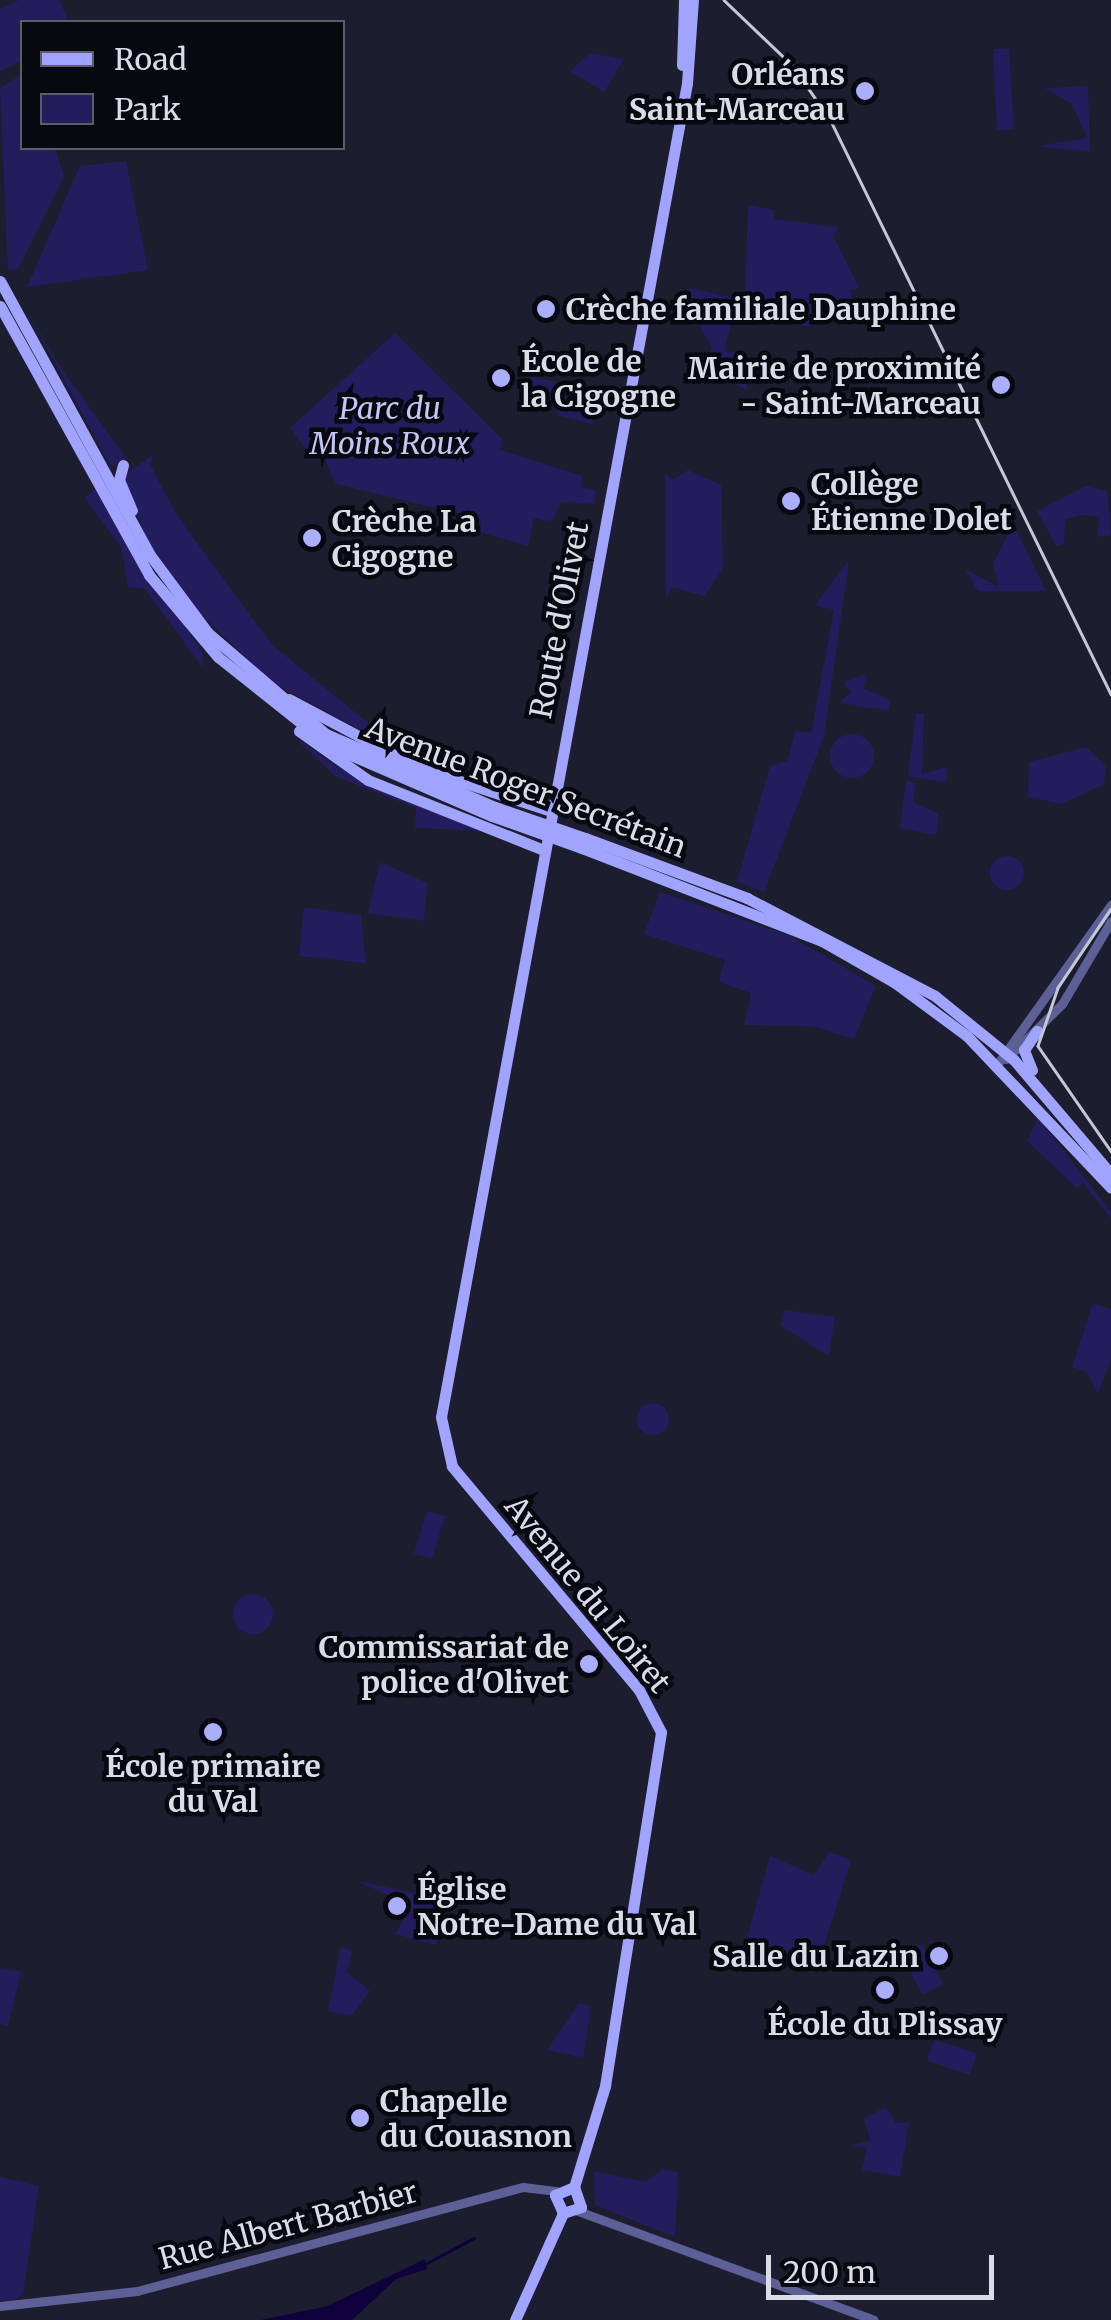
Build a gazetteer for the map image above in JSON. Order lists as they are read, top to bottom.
{
  "streets": {
    "main road": ["Route d'Olivet", "Avenue Roger Secrétain", "Avenue du Loiret"],
    "street": ["Rue Albert Barbier"]
  },
  "crossings": [
    ["Route d'Olivet", "Avenue du Loiret"]
  ],
  "parks": ["Parc du Moins Roux"],
  "places": [
    "Orléans Saint-Marceau",
    "Crèche familiale Dauphine",
    "École de la Cigogne",
    "Mairie de proximité - Saint-Marceau",
    "Collège Étienne Dolet",
    "Crèche La Cigogne",
    "Commissariat de police d'Olivet",
    "École primaire du Val",
    "Église Notre-Dame du Val",
    "Salle du Lazin",
    "École du Plissay",
    "Chapelle du Couasnon"
  ],
  "legend": ["Road", "Park"],
  "scale_bar": "200 m"
}
